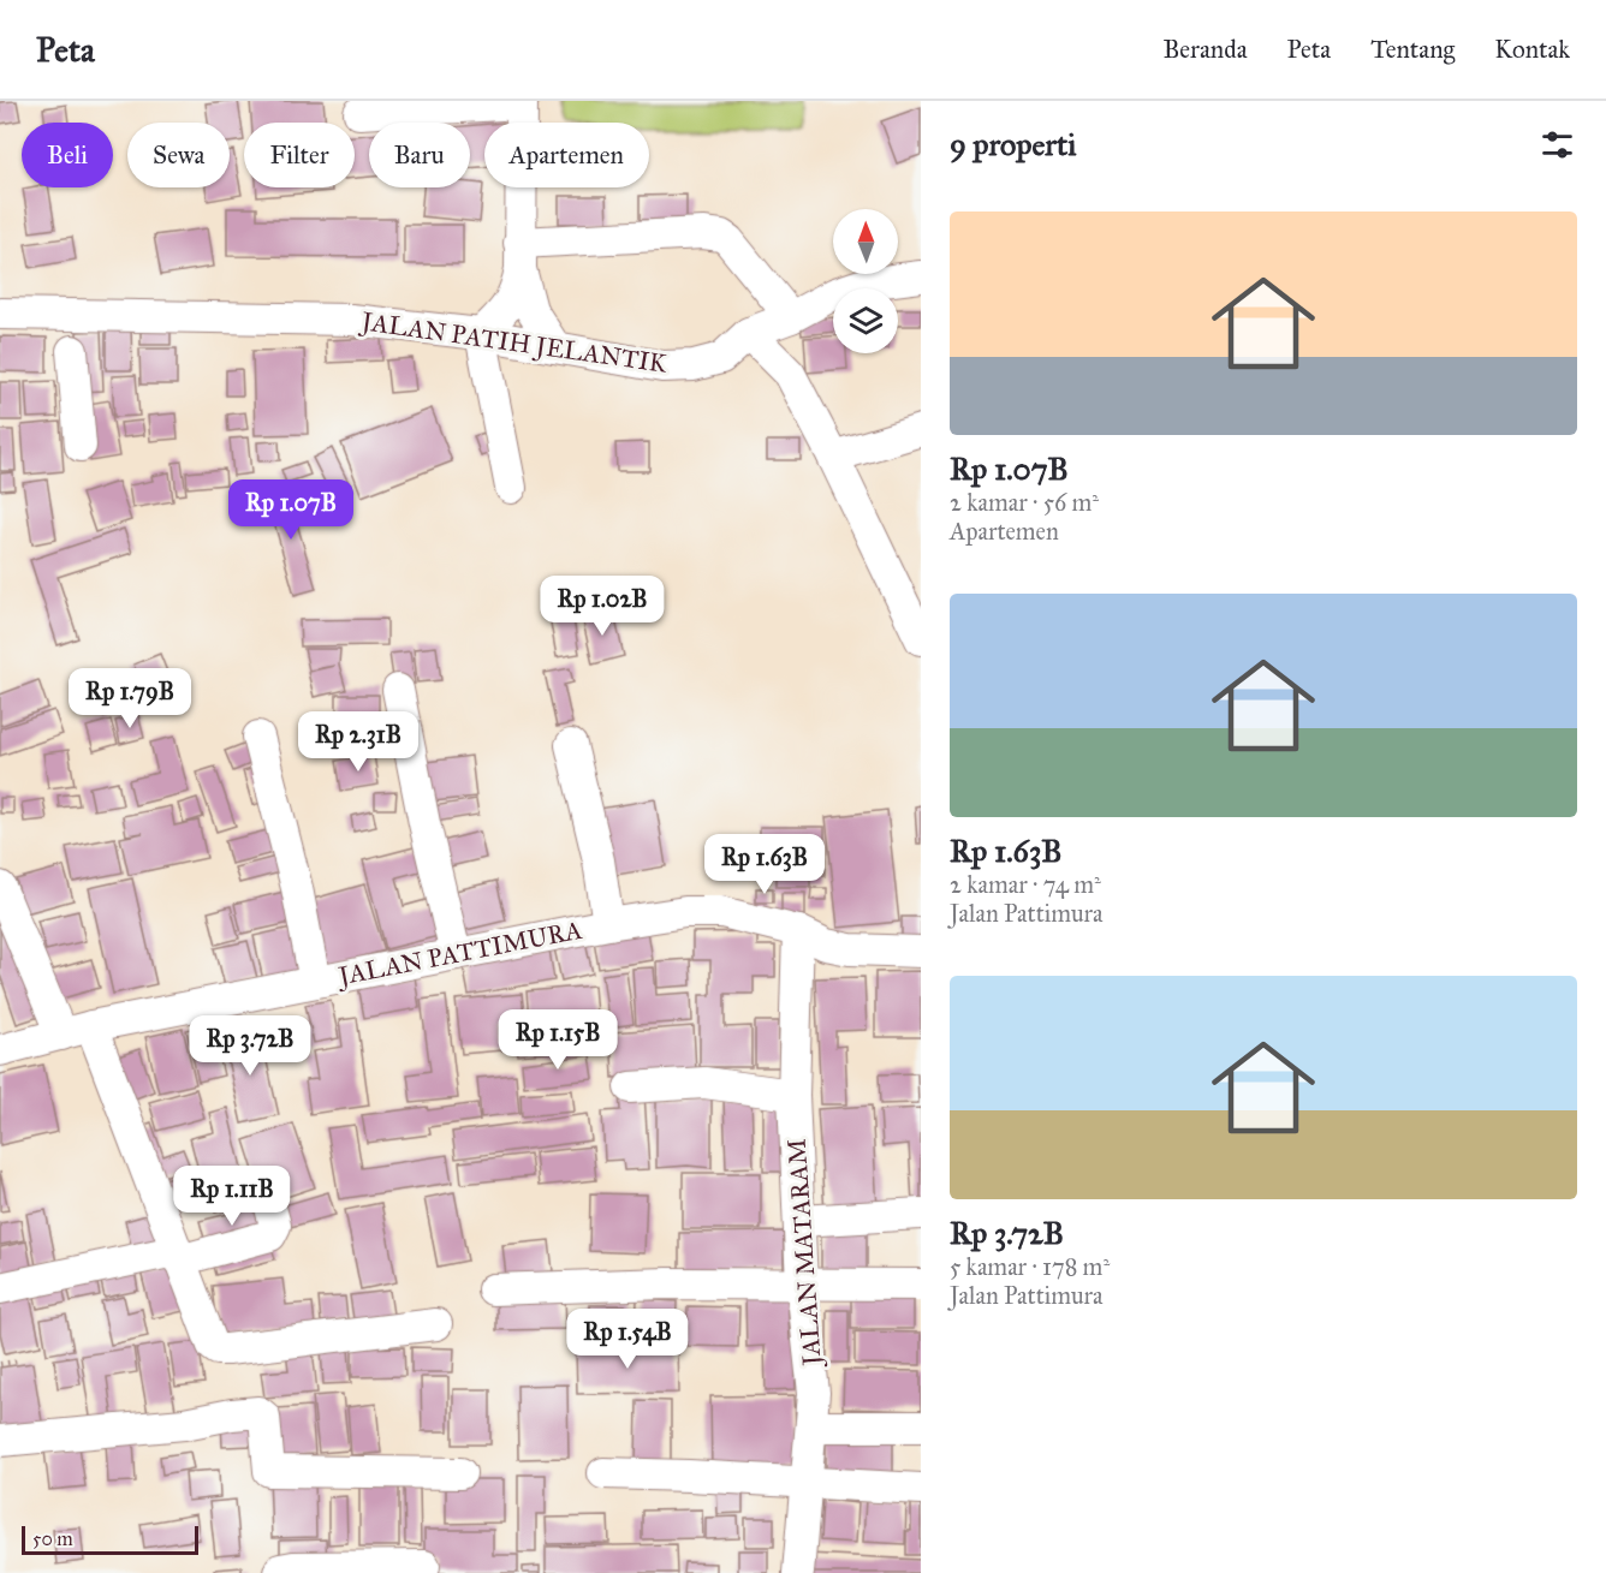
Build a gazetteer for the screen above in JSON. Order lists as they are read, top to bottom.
{
  "streets": {
    "street": ["JALAN PATIH JELANTIK", "JALAN PATTIMURA", "JALAN MATARAM"]
  },
  "crossings": [
    ["JALAN PATTIMURA", "JALAN MATARAM"]
  ],
  "scale_bar": "50 m",
  "north": "top",
  "page": {
    "header": "Peta",
    "nav": [
      "Beranda",
      "Peta",
      "Tentang",
      "Kontak"
    ],
    "heading": "9 properti",
    "chip": [
      "Beli",
      "Sewa",
      "Filter",
      "Baru",
      "Apartemen"
    ],
    "list": [
      {
        "name": "Rp 1.07B",
        "note": "2 kamar · 56 m² · Apartemen"
      },
      {
        "name": "Rp 1.63B",
        "note": "2 kamar · 74 m² · Jalan Pattimura"
      },
      {
        "name": "Rp 3.72B",
        "note": "5 kamar · 178 m² · Jalan Pattimura"
      }
    ],
    "price": [
      "Rp 1.07B",
      "Rp 1.02B",
      "Rp 1.79B",
      "Rp 2.31B",
      "Rp 1.63B",
      "Rp 1.15B",
      "Rp 3.72B",
      "Rp 1.11B",
      "Rp 1.54B"
    ],
    "scale": "50 m"
  }
}
